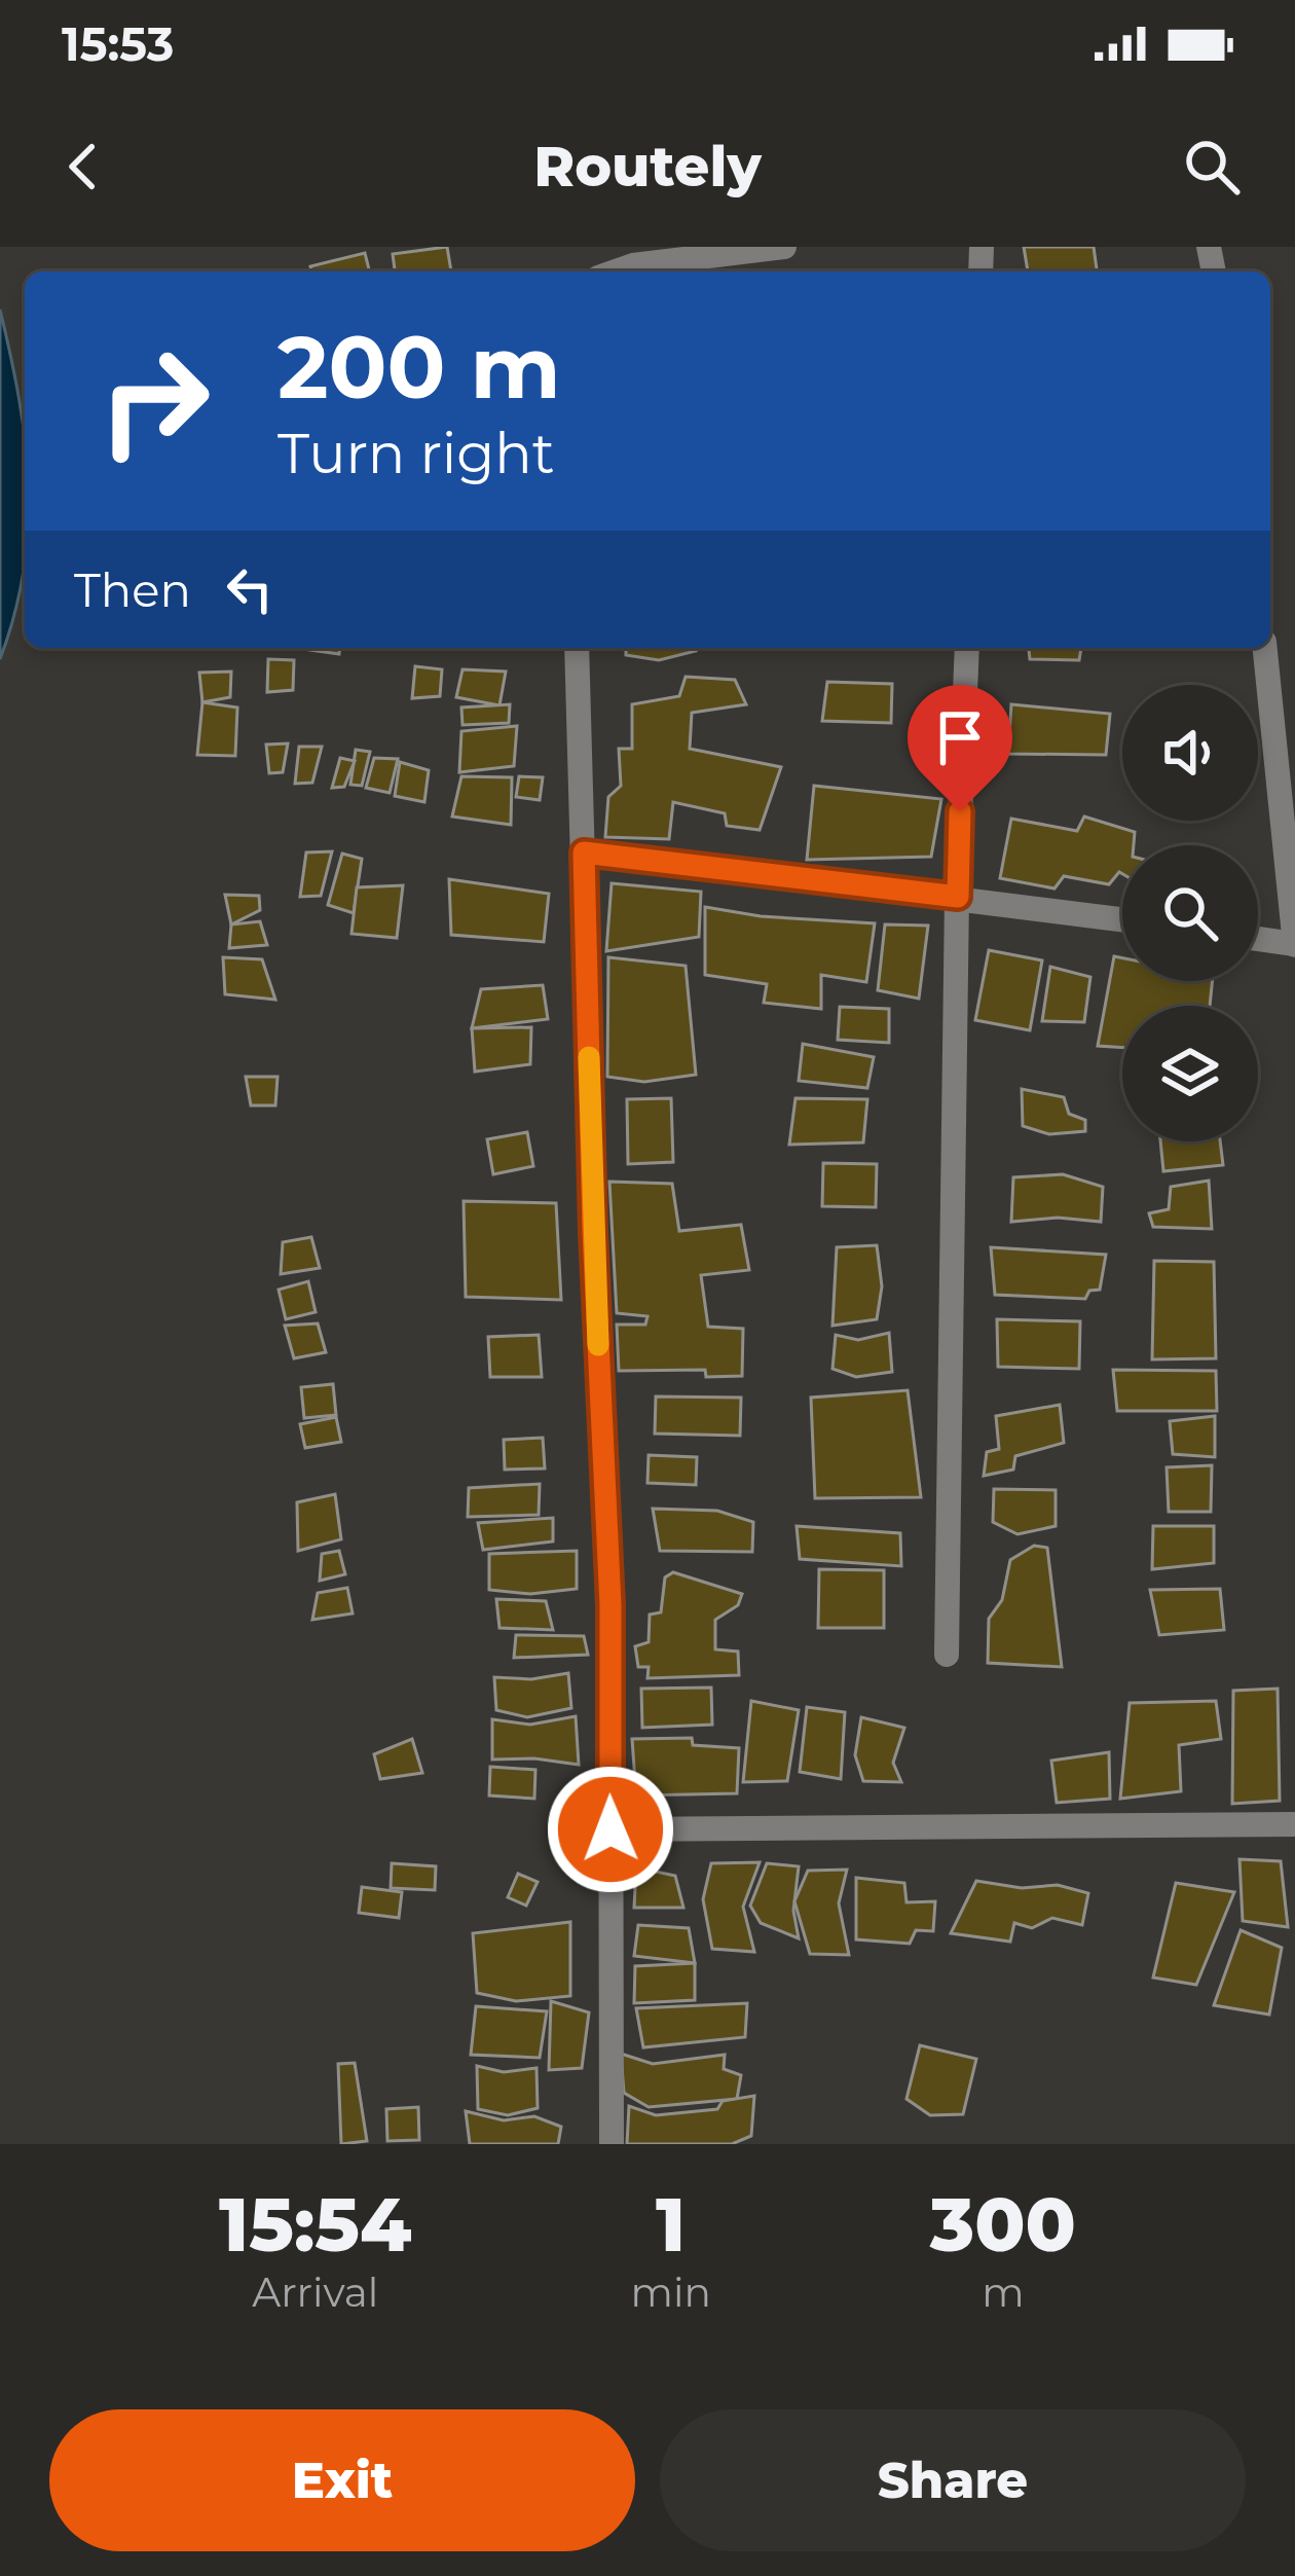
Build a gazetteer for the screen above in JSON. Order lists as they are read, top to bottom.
{
  "page": {
    "status": "15:53",
    "header": "Routely",
    "turn": ["200 m", "Turn right"],
    "then": "Then",
    "eta": [
      "15:54",
      "Arrival",
      "1",
      "min",
      "300",
      "m"
    ],
    "buttons": ["Exit", "Share"]
  }
}
